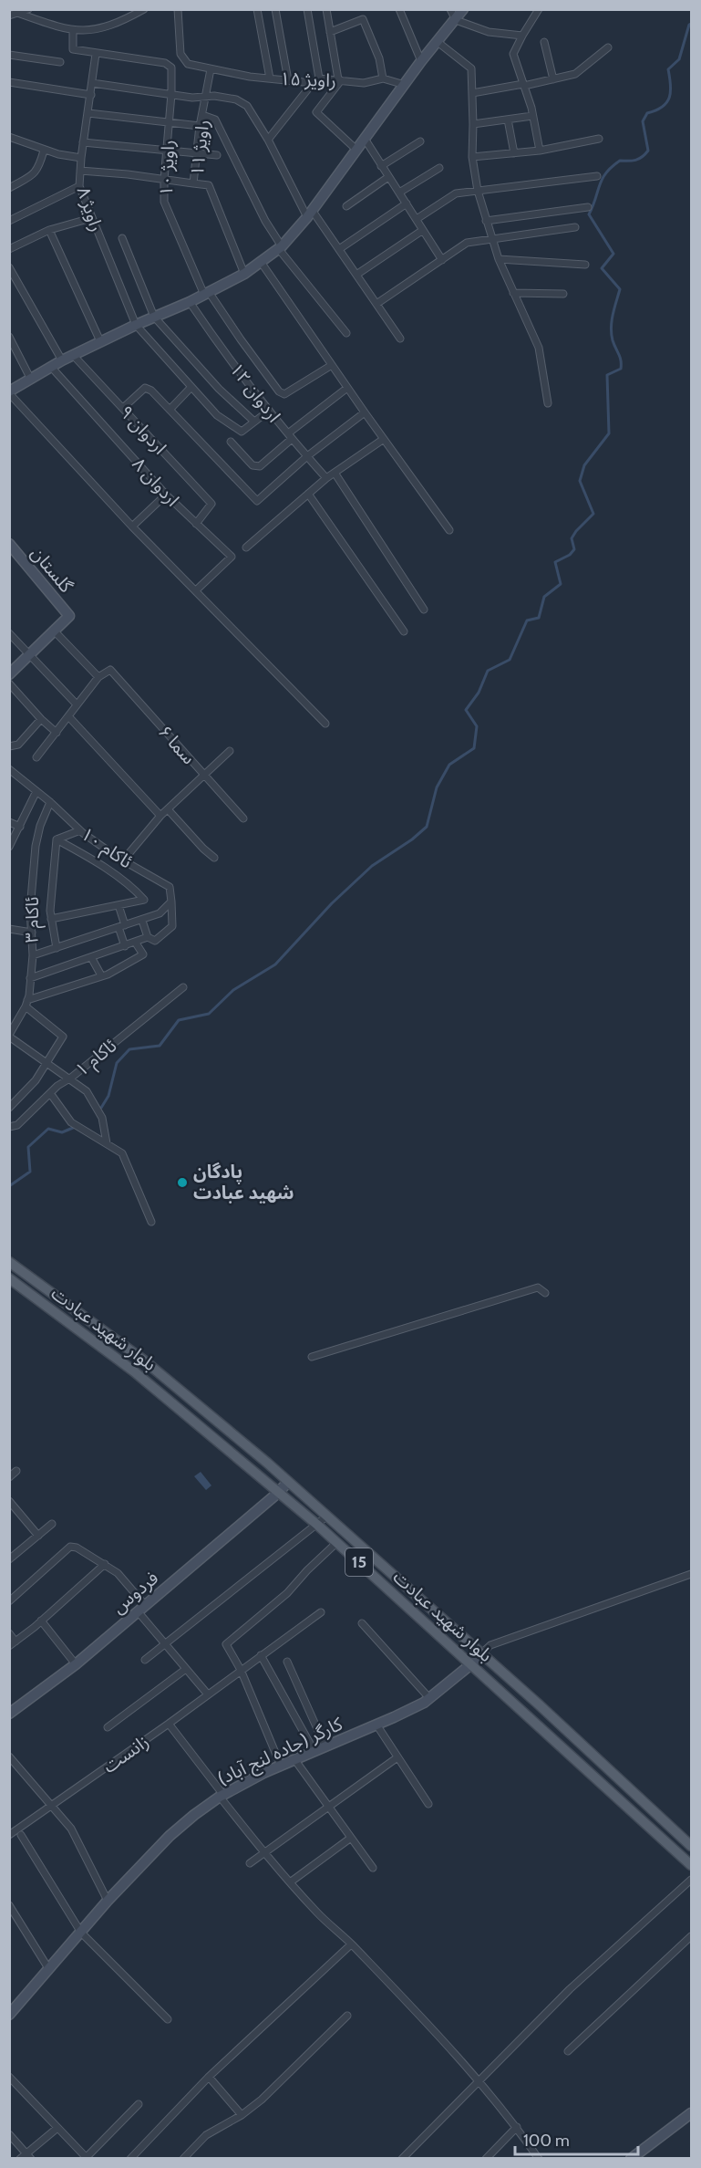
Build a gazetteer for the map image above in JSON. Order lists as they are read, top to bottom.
{
  "streets": {
    "main road": ["بلوار شهید عبادت", "15"],
    "street": [
      "راویژ ۱۵",
      "راویژ ۱۱",
      "راویژ ۱۰",
      "راویژ ۸",
      "اردوان ۱۲",
      "اردوان ۹",
      "اردوان ۸",
      "گلستان",
      "سما ۶",
      "ئاکام ۱۰",
      "ئاکام ۳",
      "ئاکام ۱",
      "فردوس",
      "کارگر (جاده لنج آباد)",
      "زانست"
    ]
  },
  "crossings": [
    ["راویژ ۱۵", "راویژ ۱۱"],
    ["راویژ ۱۰", "راویژ ۸"],
    ["اردوان ۹", "اردوان ۸"],
    ["ئاکام ۱۰", "ئاکام ۳"],
    ["بلوار شهید عبادت", "فردوس"],
    ["بلوار شهید عبادت", "کارگر (جاده لنج آباد)"]
  ],
  "places": ["پادگان شهید عبادت"],
  "scale_bar": "100 m"
}
